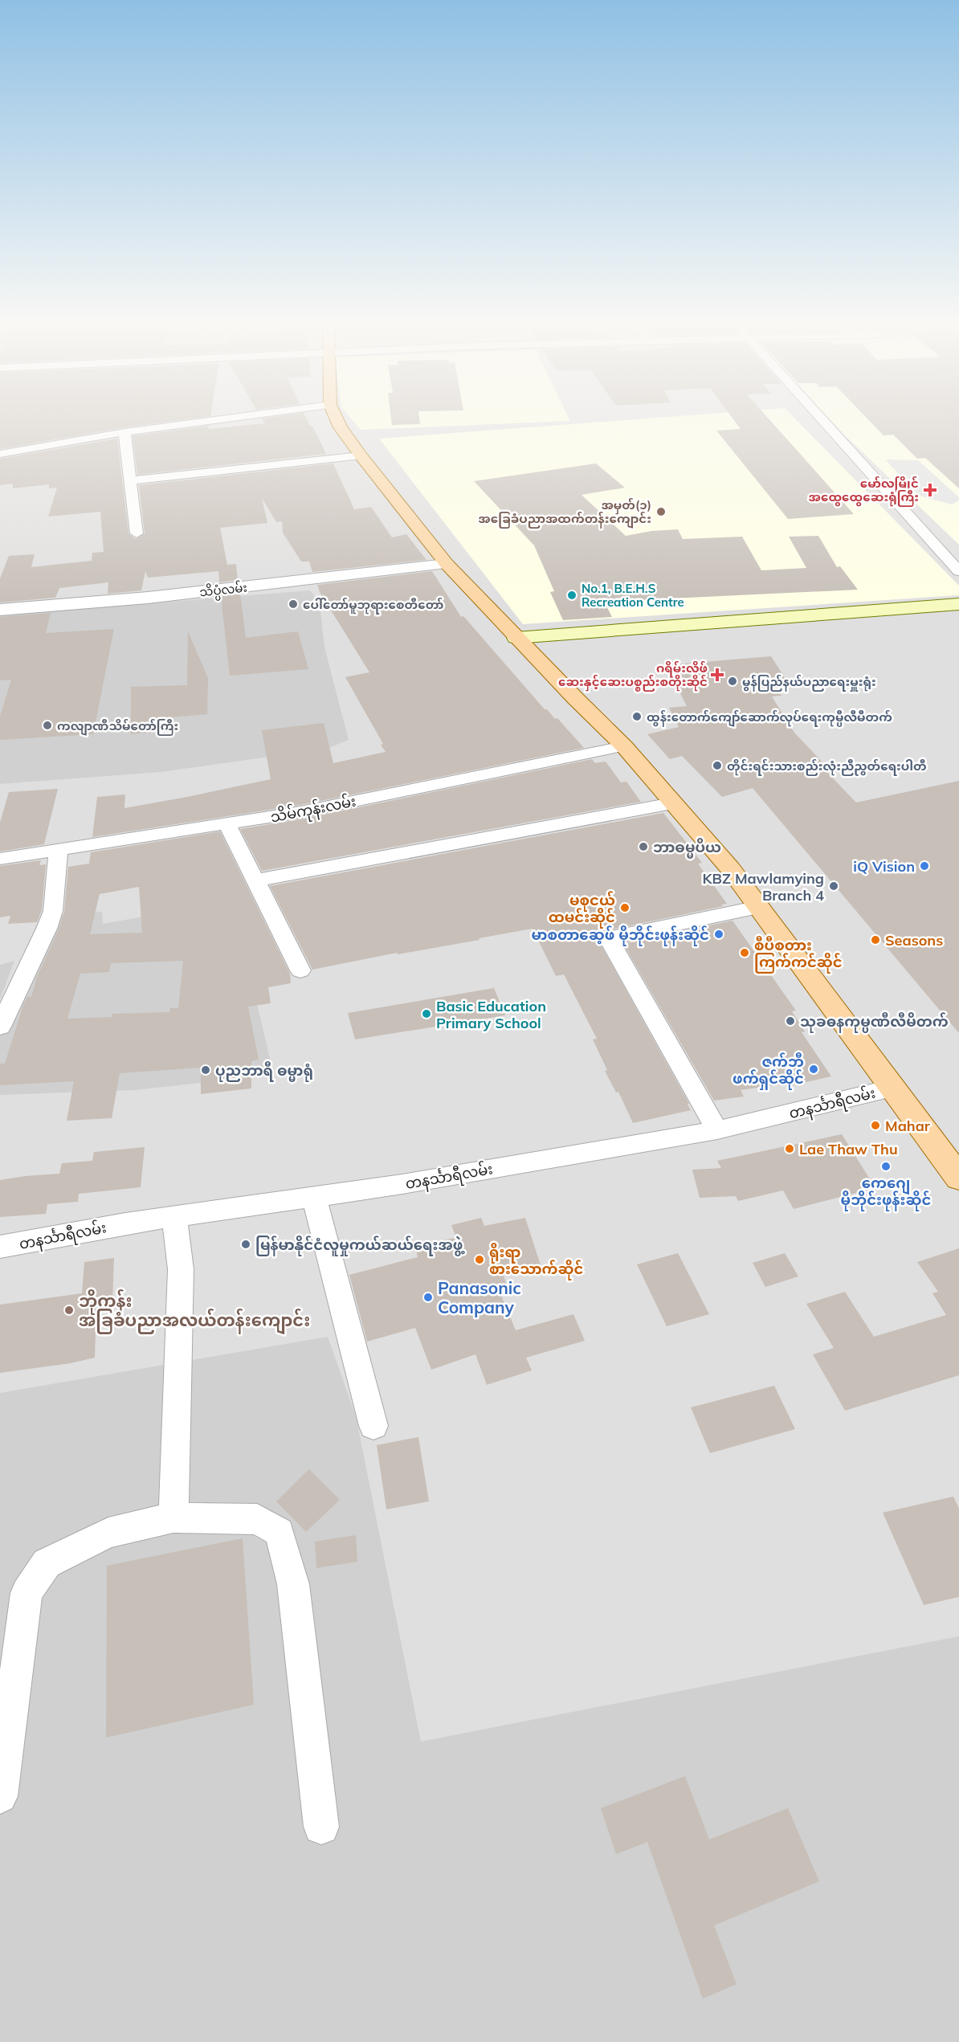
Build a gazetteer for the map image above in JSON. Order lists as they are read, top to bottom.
{
  "streets": {
    "street": ["သိပ္ပံလမ်း", "သိမ်ကုန်းလမ်း", "တနင်္သာရီလမ်း"]
  },
  "places": {
    "health": ["မော်လမြိုင် အထွေထွေဆေးရုံကြီး", "ဂရိမ်းလိဖ် ဆေးနှင့်ဆေးပစ္စည်းစတိုးဆိုင်"],
    "other": [
      "အမှတ်(၁) အခြေခံပညာအထက်တန်းကျောင်း",
      "No.1, B.E.H.S Recreation Centre",
      "ပေါ်တော်မူဘုရားစေတီတော်",
      "မွန်ပြည်နယ်ပညာရေးမှူးရုံး",
      "ထွန်းတောက်ကျော်ဆောက်လုပ်ရေးကုမ္ပီလီမီတက်",
      "ကလျာဏီသိမ်တော်ကြီး",
      "တိုင်းရင်းသားစည်းလုံးညီညွတ်ရေးပါတီ",
      "ဘာဓမ္မပိယ",
      "iQ Vision",
      "KBZ Mawlamying Branch 4",
      "မစုငယ် ထမင်းဆိုင်",
      "မာစတာဆေ့ဖ် မိုဘိုင်းဖုန်းဆိုင်",
      "Seasons",
      "စီပီစတား ကြက်ကင်ဆိုင်",
      "Basic Education Primary School",
      "သုခဓနကုမ္ပဏီလီမိတက်",
      "ဇက်ဘီ ဖက်ရှင်ဆိုင်",
      "ပုညဘာရီ ဓမ္မာရုံ",
      "Mahar",
      "Lae Thaw Thu",
      "ကေဂျေ မိုဘိုင်းဖုန်းဆိုင်",
      "မြန်မာနိုင်ငံလူမှုကယ်ဆယ်ရေးအဖွဲ့",
      "ရိုးရာ စားသောက်ဆိုင်",
      "Panasonic Company",
      "ဘိုကုန်း အခြခံပညာအလယ်တန်းကျောင်း"
    ]
  }
}
